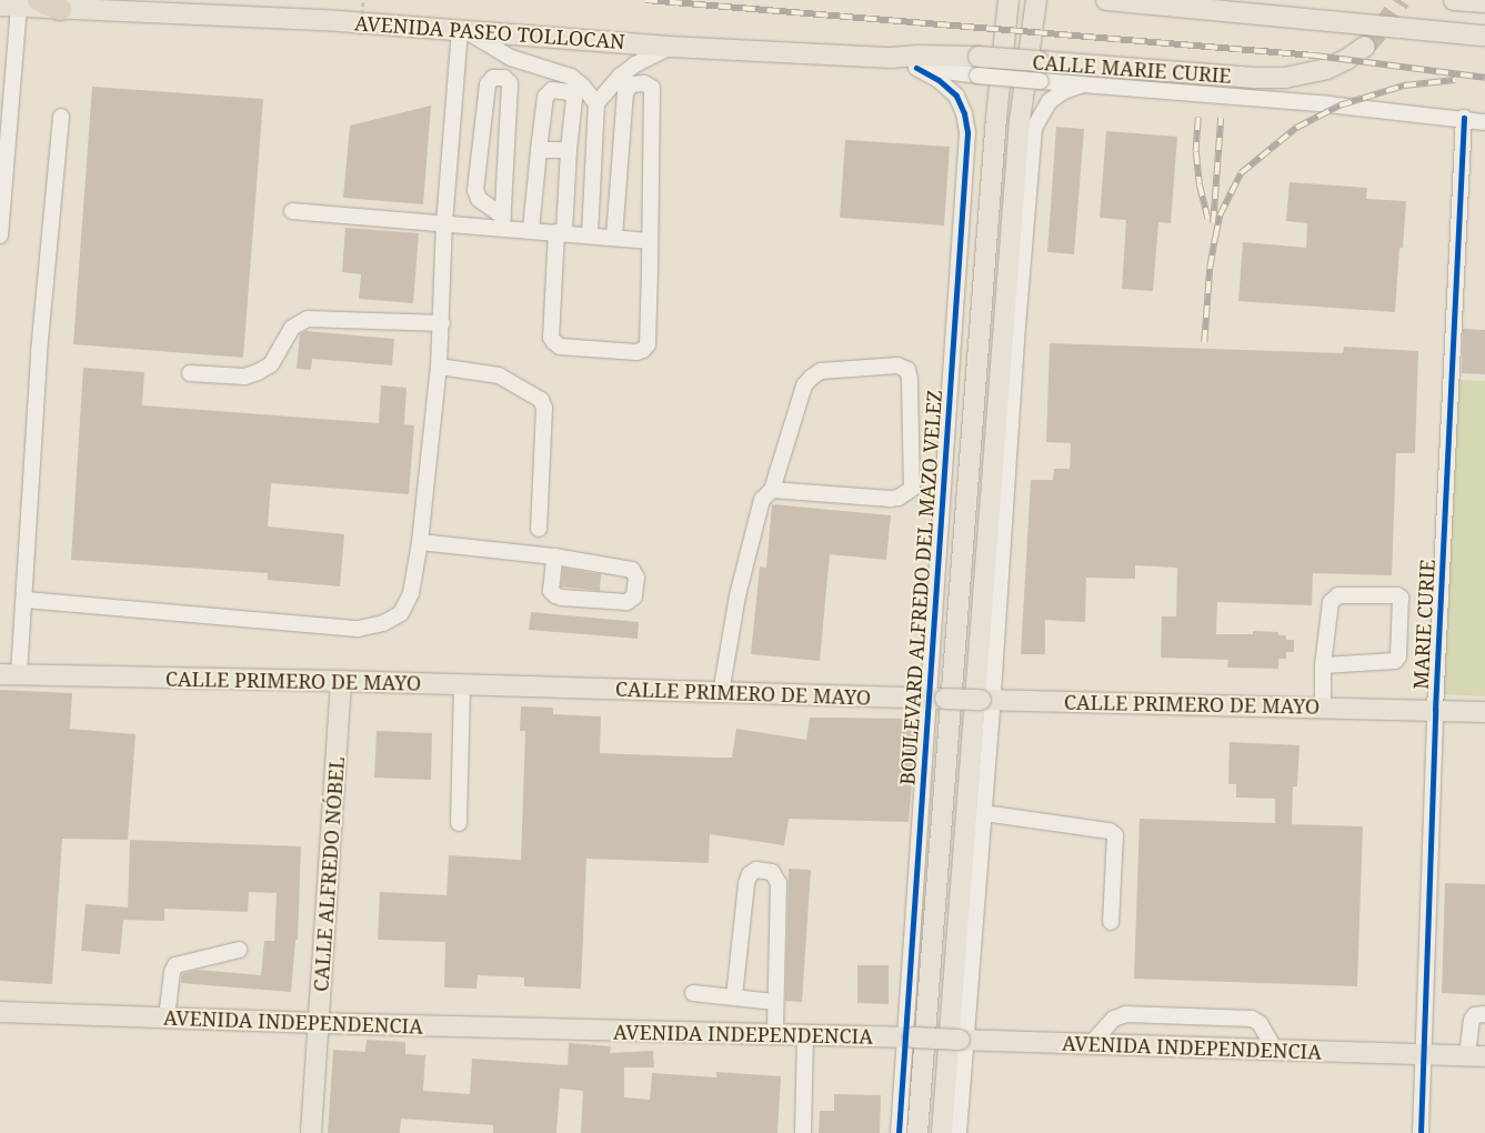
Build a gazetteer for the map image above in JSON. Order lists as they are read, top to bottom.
{
  "streets": {
    "main road": [
      "AVENIDA PASEO TOLLOCAN",
      "CALLE MARIE CURIE",
      "BOULEVARD ALFREDO DEL MAZO VELEZ",
      "CALLE PRIMERO DE MAYO",
      "CALLE ALFREDO NÓBEL",
      "AVENIDA INDEPENDENCIA"
    ],
    "street": ["MARIE CURIE"]
  },
  "crossings": [
    ["AVENIDA PASEO TOLLOCAN", "CALLE MARIE CURIE"],
    ["AVENIDA PASEO TOLLOCAN", "BOULEVARD ALFREDO DEL MAZO VELEZ"],
    ["AVENIDA PASEO TOLLOCAN", "MARIE CURIE"],
    ["BOULEVARD ALFREDO DEL MAZO VELEZ", "CALLE PRIMERO DE MAYO"],
    ["BOULEVARD ALFREDO DEL MAZO VELEZ", "AVENIDA INDEPENDENCIA"],
    ["MARIE CURIE", "CALLE PRIMERO DE MAYO"],
    ["MARIE CURIE", "AVENIDA INDEPENDENCIA"],
    ["CALLE PRIMERO DE MAYO", "CALLE ALFREDO NÓBEL"],
    ["CALLE ALFREDO NÓBEL", "AVENIDA INDEPENDENCIA"]
  ]
}
